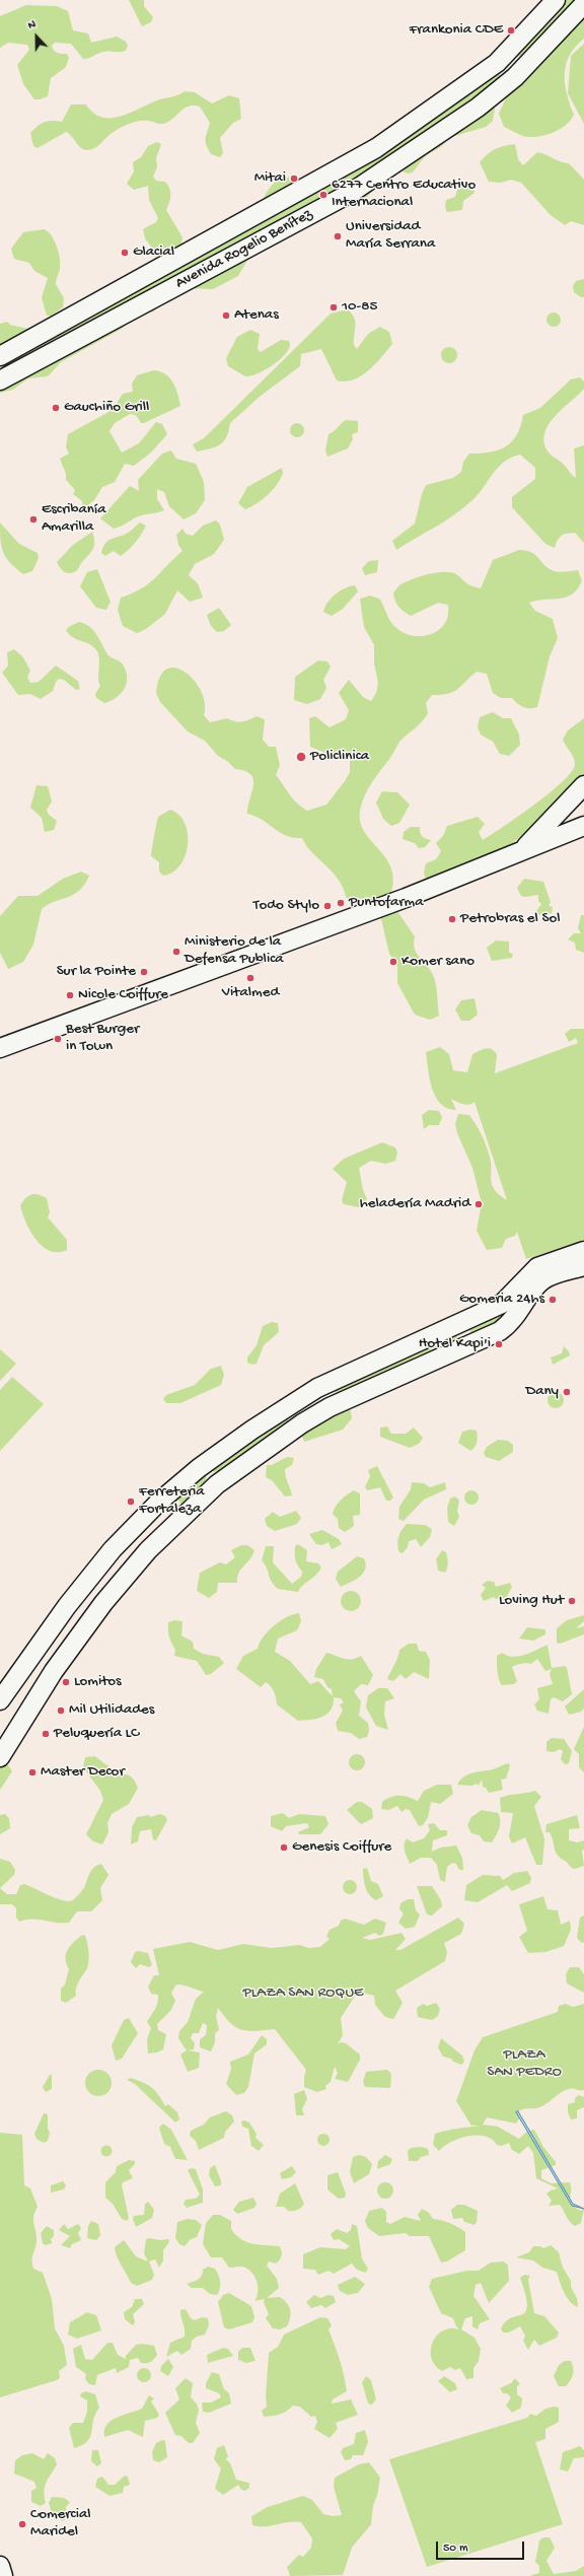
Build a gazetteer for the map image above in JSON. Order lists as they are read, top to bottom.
{
  "streets": {
    "street": ["Avenida Rogelio Benítez"]
  },
  "parks": ["PLAZA SAN ROQUE", "PLAZA SAN PEDRO"],
  "places": [
    "Frankonia CDE",
    "Mitai",
    "6277 Centro Educativo Internacional",
    "Universidad María Serrana",
    "Glacial",
    "10-85",
    "Atenas",
    "Gauchiño Grill",
    "Escribanía Amarilla",
    "Policlinica",
    "Puntofarma",
    "Todo Stylo",
    "Petrobras el Sol",
    "Ministerio de la Defensa Publica",
    "Komer sano",
    "Sur la Pointe",
    "Vitalmed",
    "Nicole Coiffure",
    "Best Burger in Town",
    "heladería Madrid",
    "Gomeria 24hs",
    "Hotel Kapi'i",
    "Dany",
    "Ferreteria Fortaleza",
    "Loving Hut",
    "Lomitos",
    "Mil Utilidades",
    "Peluquería LC",
    "Master Decor",
    "Genesis Coiffure",
    "Comercial Maridel"
  ],
  "scale_bar": "50 m",
  "north": "top"
}
